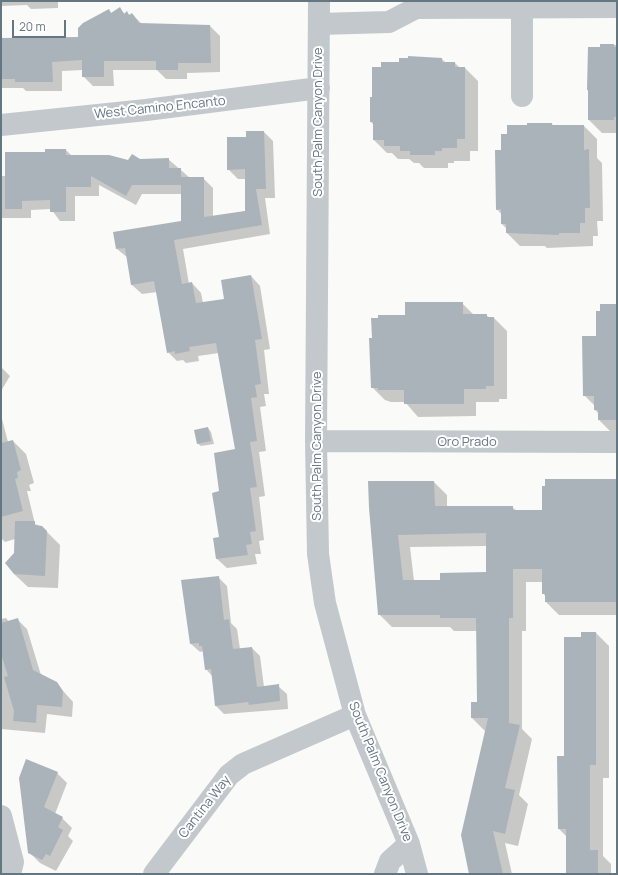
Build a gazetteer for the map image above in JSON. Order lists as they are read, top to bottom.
{
  "streets": {
    "street": [
      "West Camino Encanto",
      "South Palm Canyon Drive",
      "Oro Prado",
      "Cantina Way"
    ]
  },
  "crossings": [
    ["West Camino Encanto", "South Palm Canyon Drive"],
    ["South Palm Canyon Drive", "Oro Prado"],
    ["South Palm Canyon Drive", "Cantina Way"]
  ],
  "scale_bar": "20 m"
}
